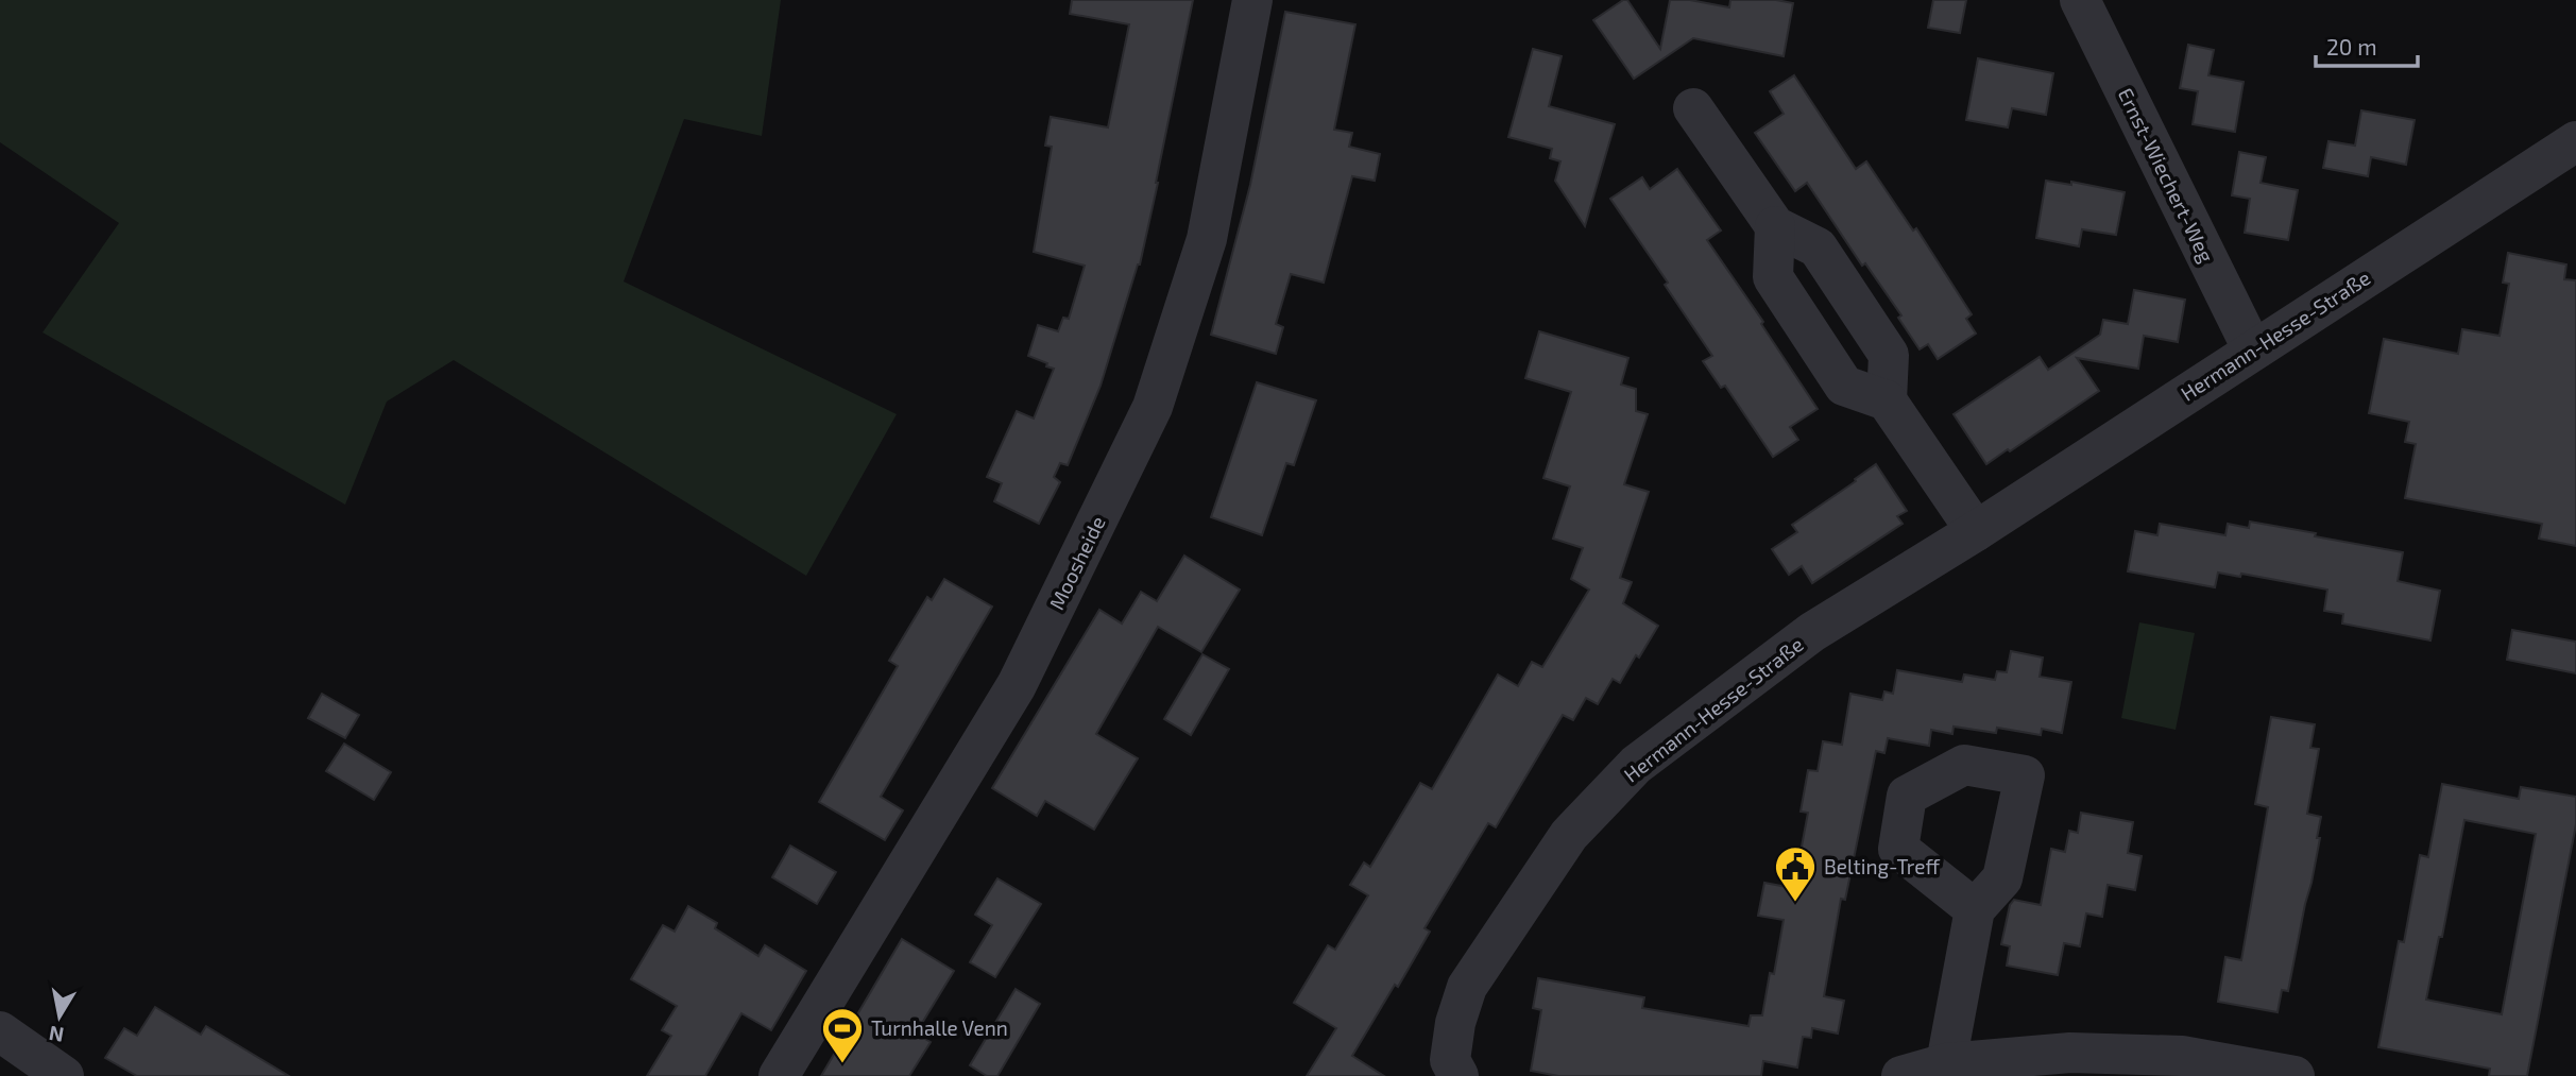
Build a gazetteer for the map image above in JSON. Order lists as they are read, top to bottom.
{
  "streets": {
    "street": ["Ernst-Wiechert-Weg", "Hermann-Hesse-Straße", "Moosheide"]
  },
  "crossings": [
    ["Ernst-Wiechert-Weg", "Hermann-Hesse-Straße"]
  ],
  "places": {
    "public building": ["Belting-Treff"],
    "sports": ["Turnhalle Venn"]
  },
  "scale_bar": "20 m",
  "north": "bottom"
}
